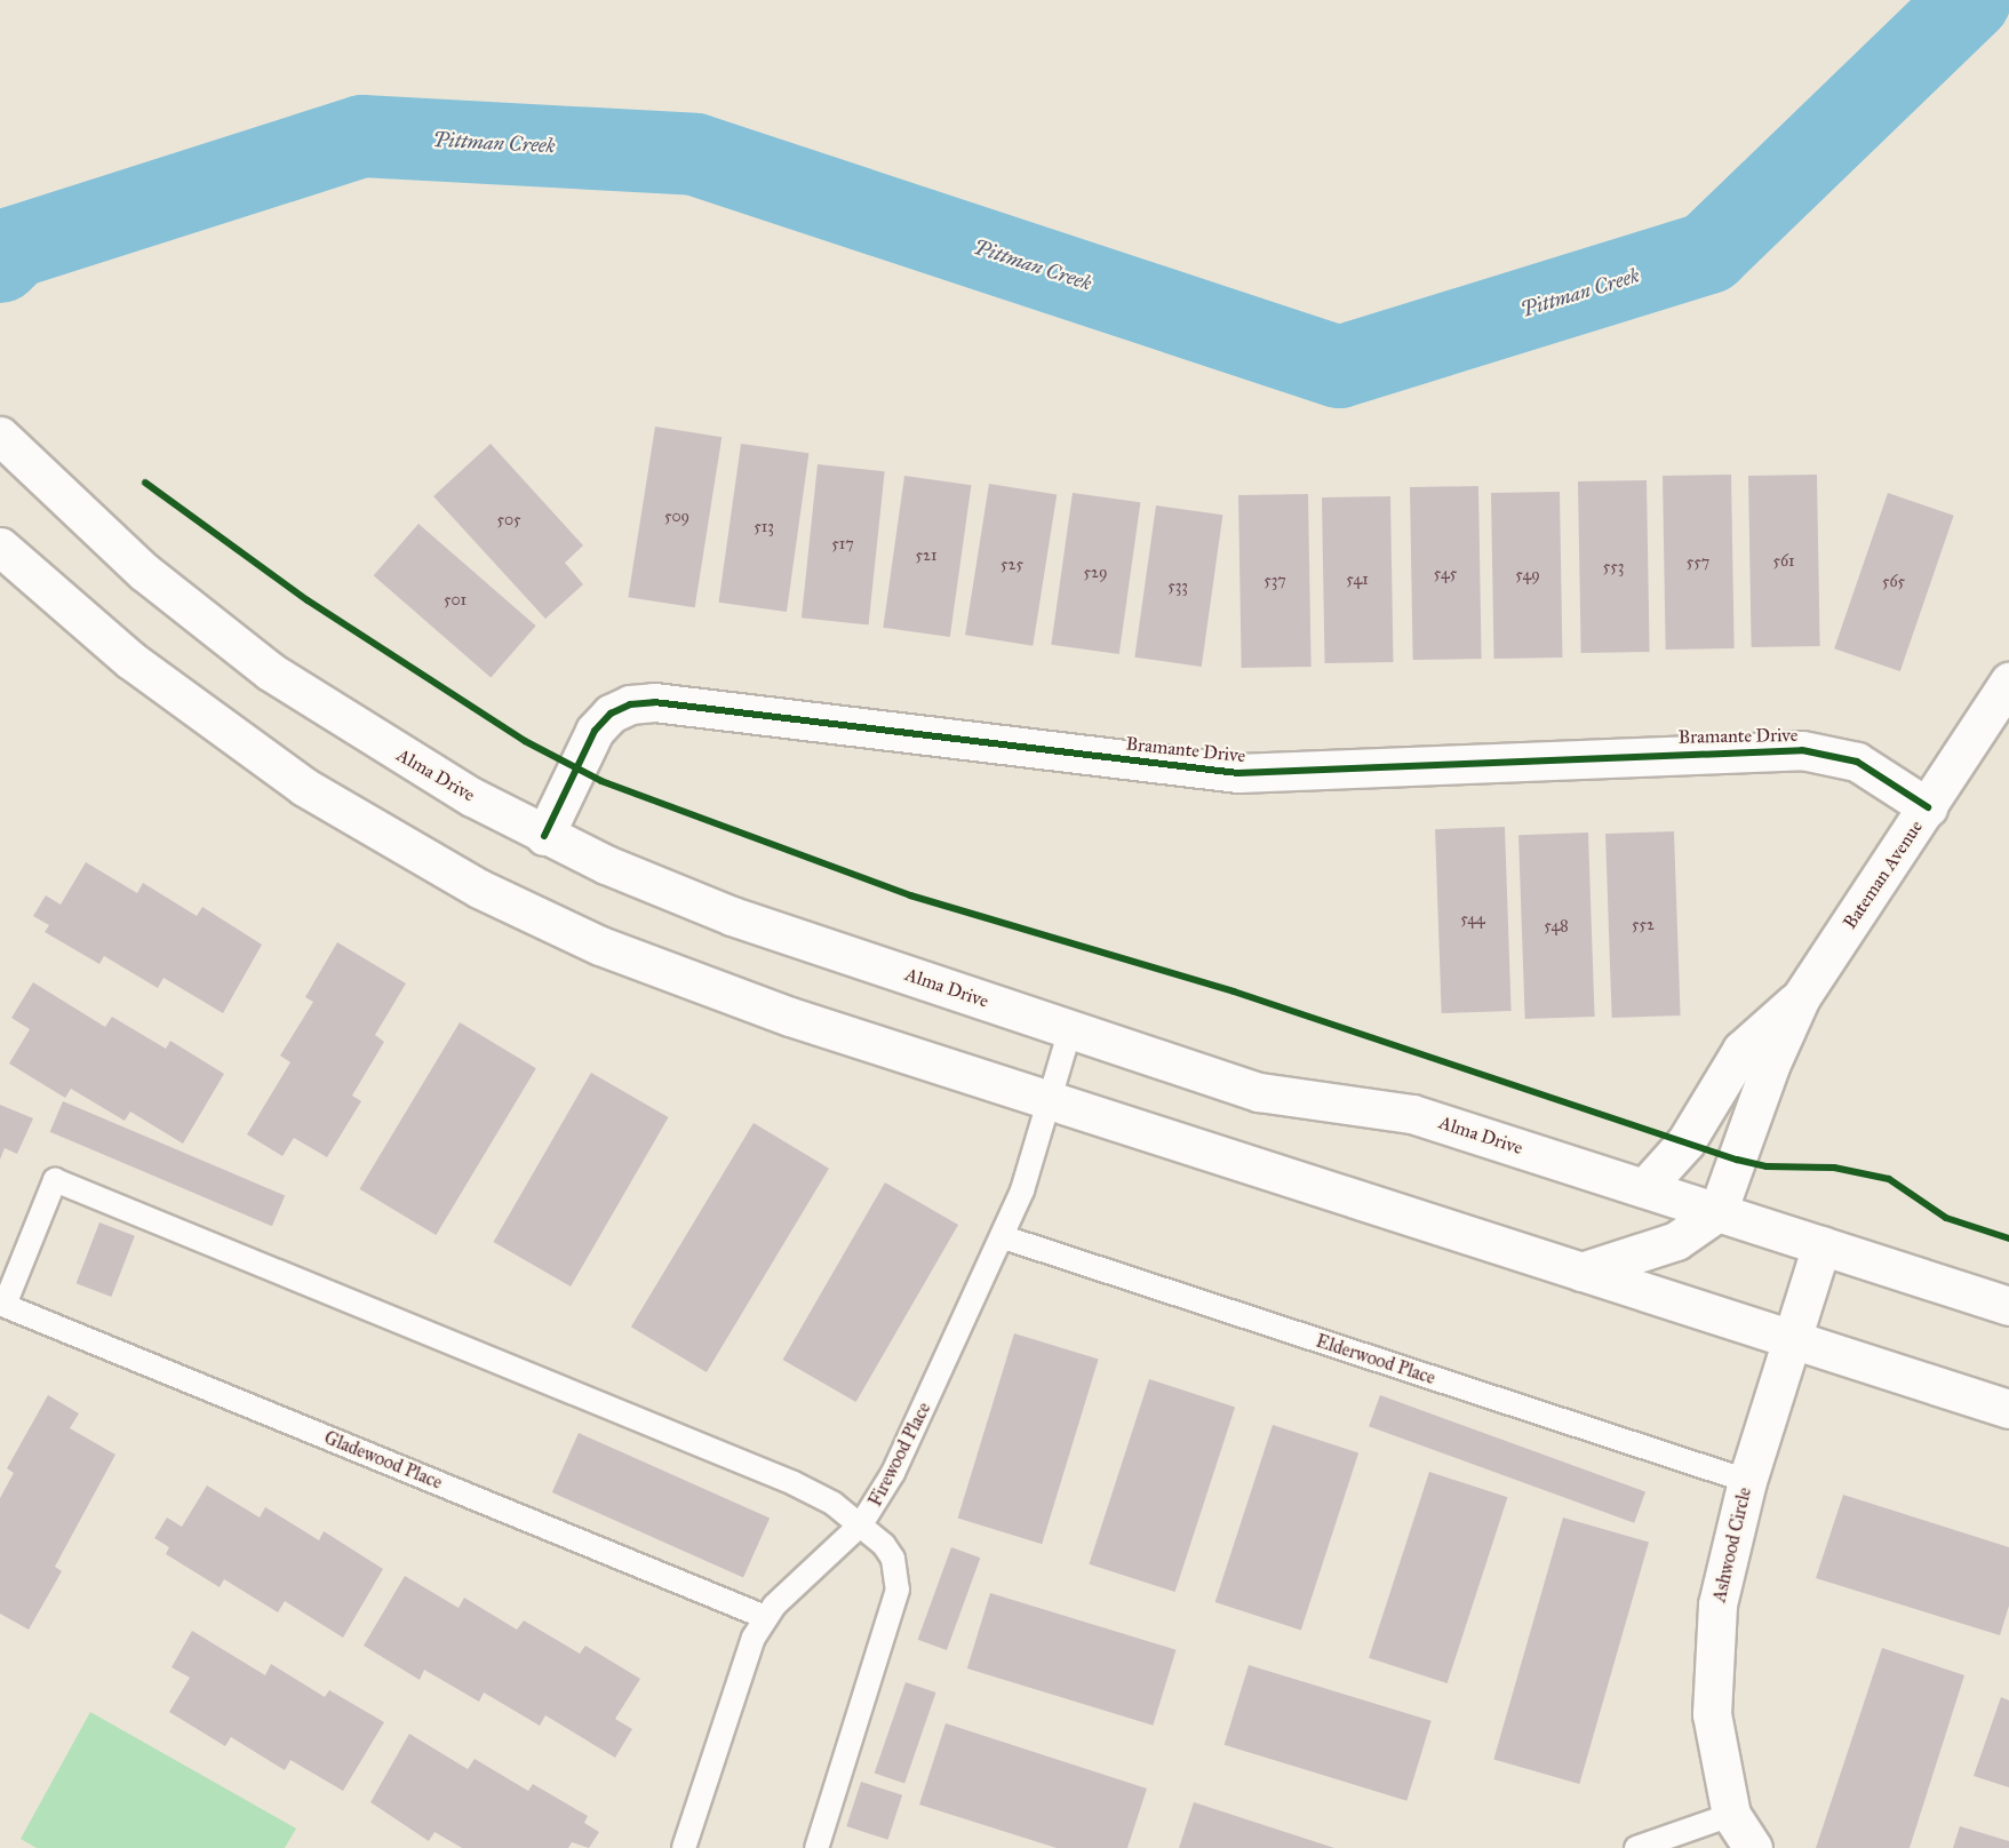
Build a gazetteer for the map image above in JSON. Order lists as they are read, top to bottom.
{
  "streets": {
    "main road": [
      "Bramante Drive",
      "Alma Drive",
      "Bateman Avenue",
      "Ashwood Circle"
    ],
    "lane": ["Elderwood Place", "Firewood Place", "Gladewood Place"]
  },
  "crossings": [
    ["Bramante Drive", "Alma Drive"],
    ["Bramante Drive", "Bateman Avenue"],
    ["Alma Drive", "Bateman Avenue"],
    ["Alma Drive", "Firewood Place"],
    ["Alma Drive", "Ashwood Circle"],
    ["Elderwood Place", "Firewood Place"],
    ["Elderwood Place", "Ashwood Circle"],
    ["Firewood Place", "Gladewood Place"]
  ],
  "water": ["Pittman Creek"],
  "house_numbers": [
    "509",
    "505",
    "513",
    "517",
    "521",
    "561",
    "557",
    "525",
    "553",
    "529",
    "545",
    "549",
    "541",
    "537",
    "565",
    "533",
    "501",
    "544",
    "552",
    "548"
  ]
}
